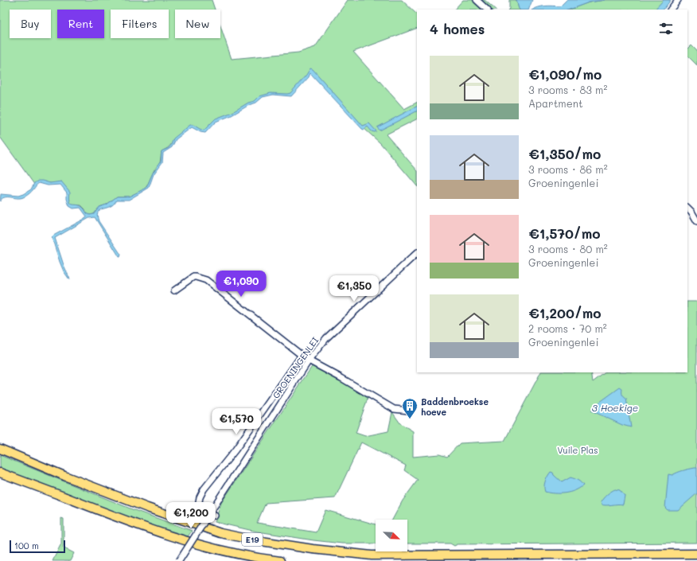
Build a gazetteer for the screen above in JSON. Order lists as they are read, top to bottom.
{
  "streets": {
    "highway": ["E19"],
    "street": ["GROENINGENLEI"]
  },
  "water": ["3 Hoekige"],
  "parks": ["Vuile Plas"],
  "places": {
    "building": ["Baddenbroekse hoeve"]
  },
  "scale_bar": "100 m",
  "north": "bottom right",
  "page": {
    "chip": [
      "Buy",
      "Rent",
      "Filters",
      "New"
    ],
    "heading": "4 homes",
    "list": [
      {
        "name": "€1,090/mo",
        "note": "3 rooms · 83 m² · Apartment"
      },
      {
        "name": "€1,350/mo",
        "note": "3 rooms · 86 m² · Groeningenlei"
      },
      {
        "name": "€1,570/mo",
        "note": "3 rooms · 80 m² · Groeningenlei"
      },
      {
        "name": "€1,200/mo",
        "note": "2 rooms · 70 m² · Groeningenlei"
      }
    ],
    "price": [
      "€1,090",
      "€1,350",
      "€1,570",
      "€1,200"
    ],
    "scale": "100 m"
  }
}
